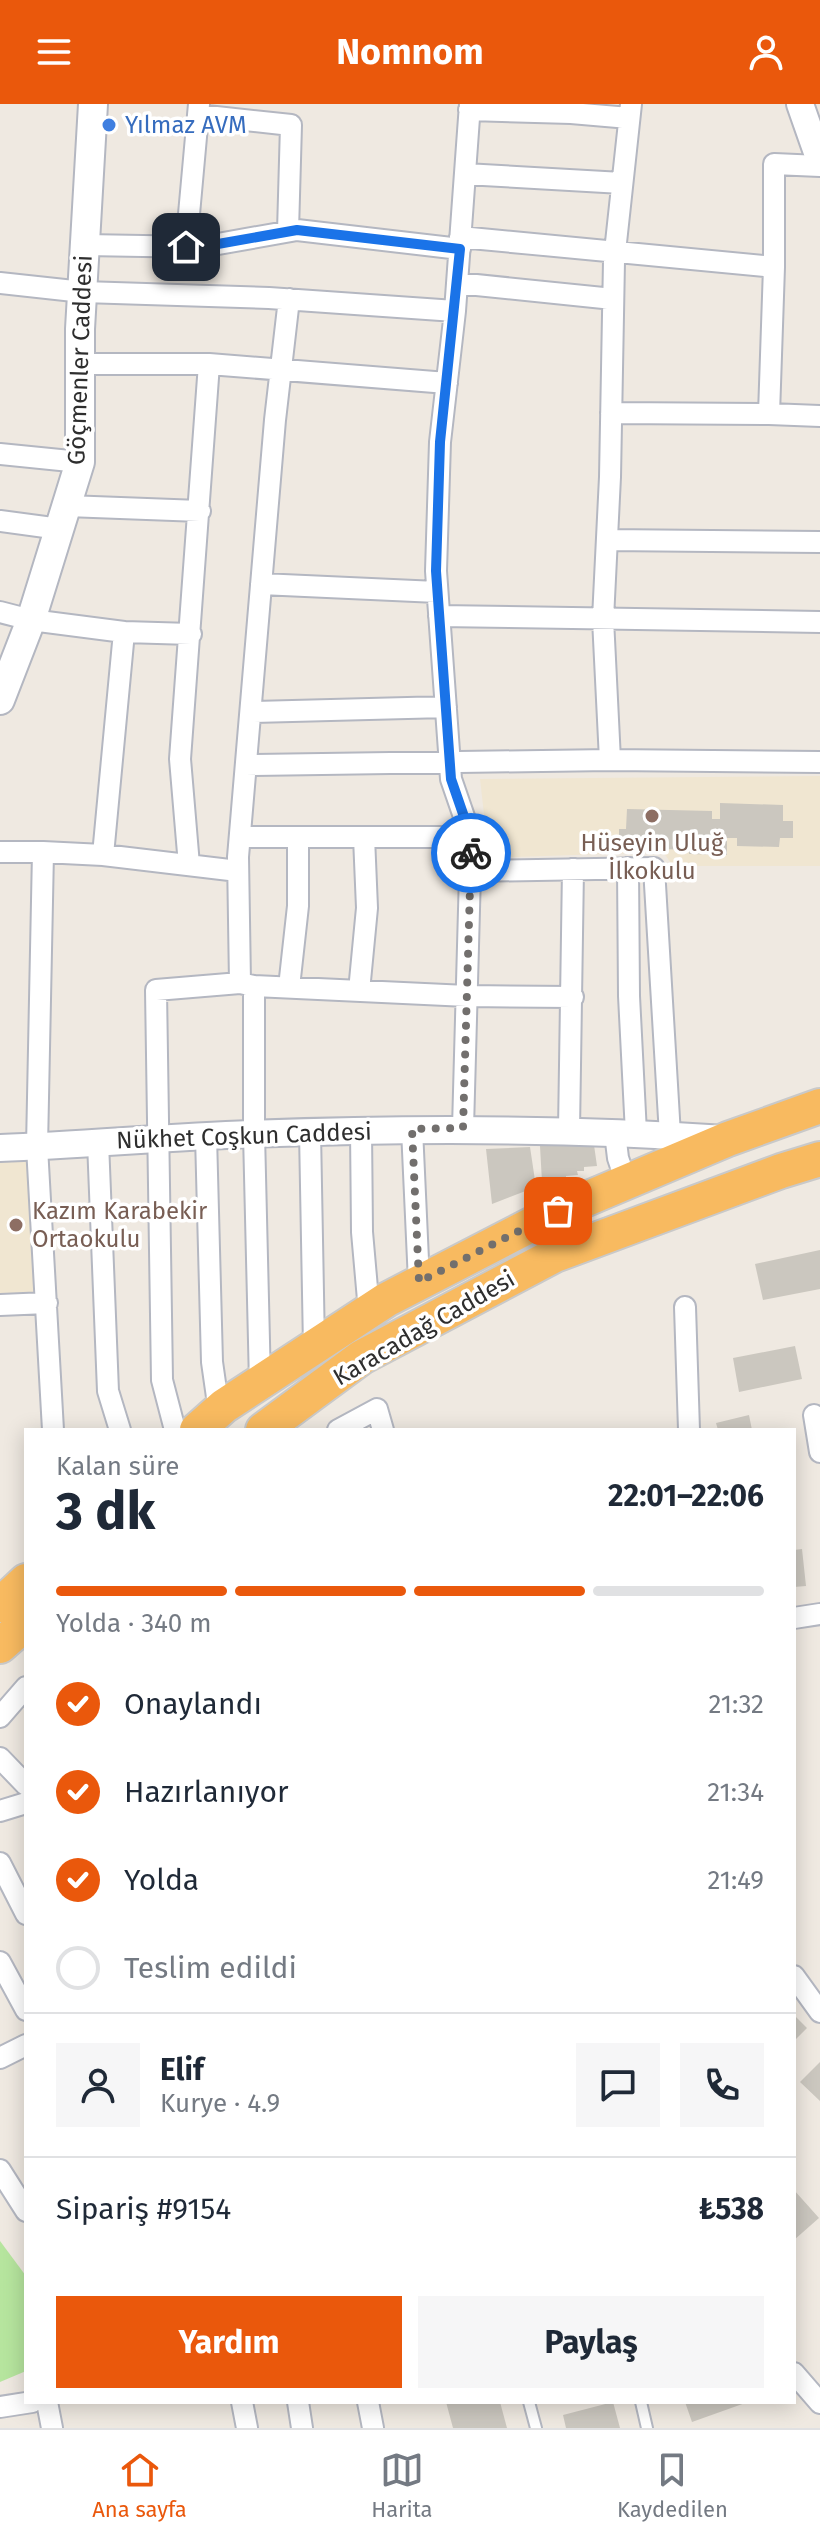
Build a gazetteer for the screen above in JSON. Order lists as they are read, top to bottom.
{
  "streets": {
    "highway": ["Karacadağ Caddesi"],
    "main road": ["Göçmenler Caddesi"],
    "street": ["Nükhet Coşkun Caddesi"]
  },
  "crossings": [
    ["Nükhet Coşkun Caddesi", "Karacadağ Caddesi"]
  ],
  "places": ["Yılmaz AVM", "Hüseyin Uluğ İlkokulu", "Kazım Karabekir Ortaokulu"],
  "page": {
    "header": "Nomnom",
    "heading": ["3 dk", "Kalan süre", "22:01–22:06"],
    "panel": [
      "Elif",
      "Kurye · 4.9",
      "Sipariş #9154",
      "₺538"
    ],
    "bar": "Yolda · 340 m",
    "list": [
      ["Onaylandı", "21:32"],
      ["Hazırlanıyor", "21:34"],
      ["Yolda", "21:49"],
      "Teslim edildi"
    ],
    "buttons": ["Yardım", "Paylaş"],
    "tabs": ["Ana sayfa", "Harita", "Kaydedilen"]
  }
}
